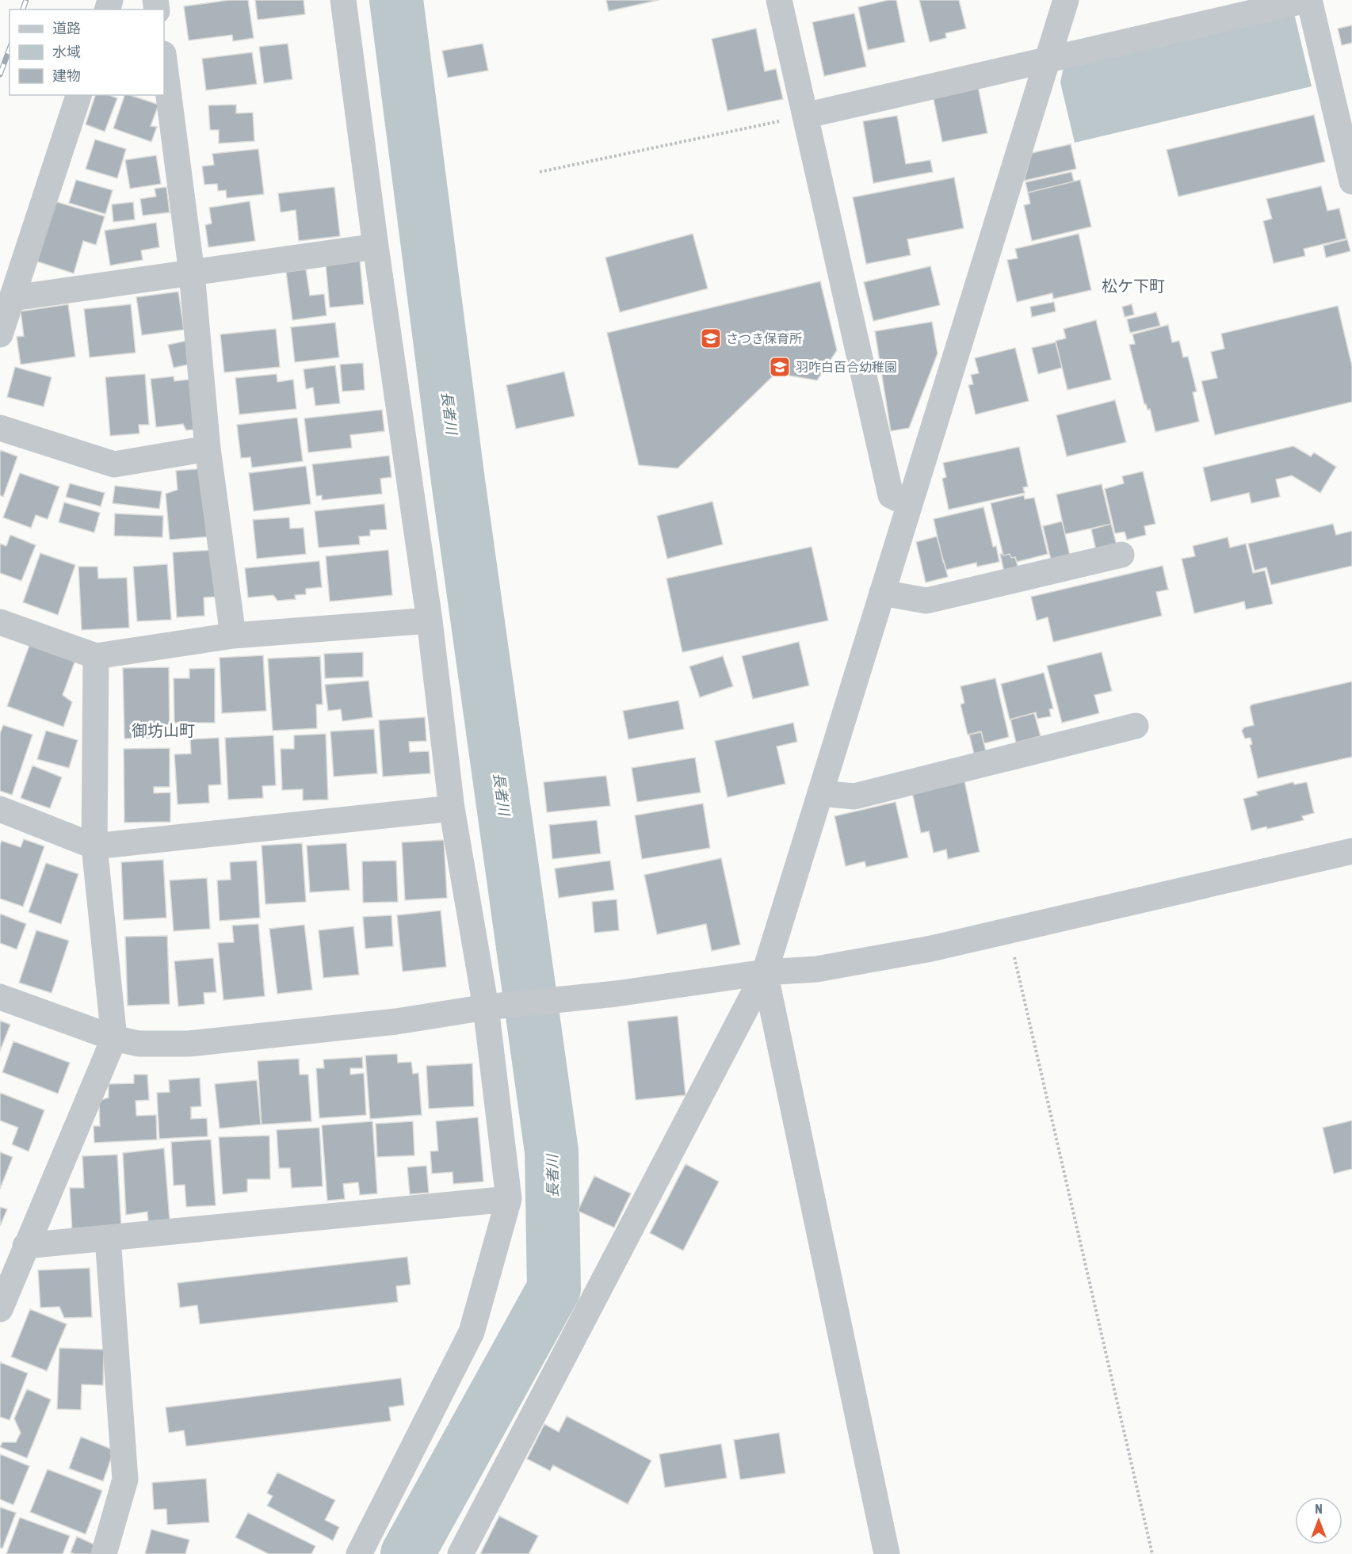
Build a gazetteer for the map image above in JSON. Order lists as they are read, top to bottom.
{
  "districts": ["松ケ下町", "御坊山町"],
  "water": ["長者川"],
  "places": {
    "school or university": ["さつき保育所", "羽咋白百合幼稚園"]
  },
  "legend": ["道路", "水域", "建物"],
  "north": "top"
}
